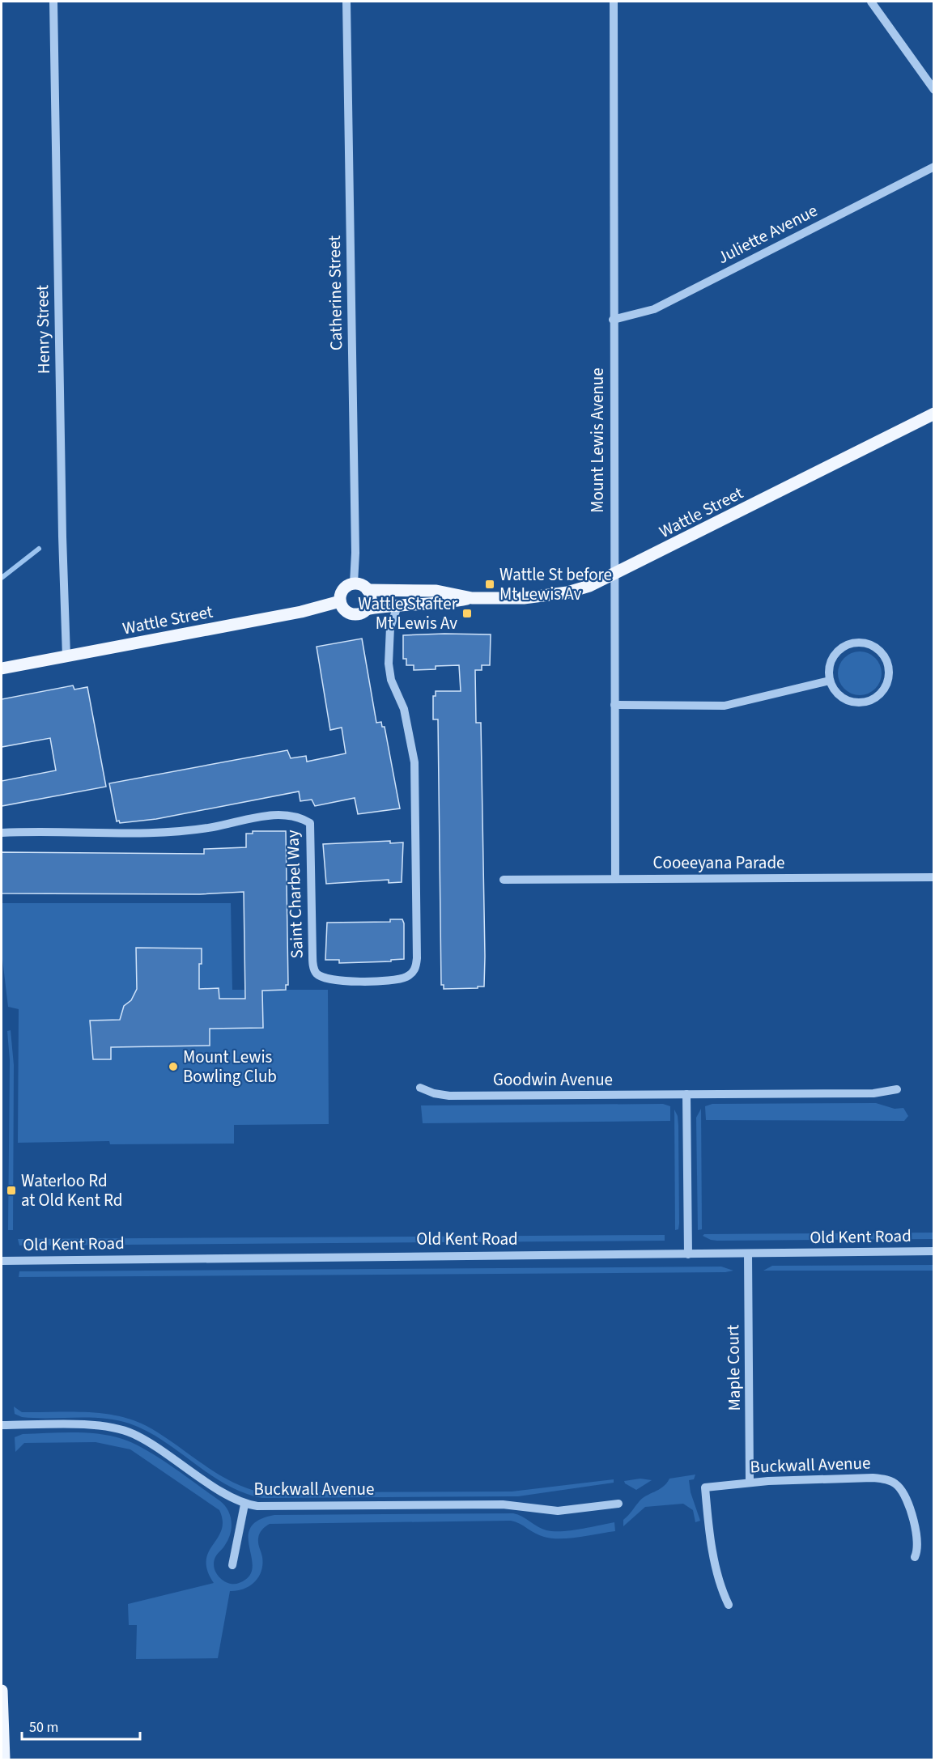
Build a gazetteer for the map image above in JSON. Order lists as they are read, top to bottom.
{
  "streets": {
    "main road": ["Wattle Street"],
    "street": [
      "Juliette Avenue",
      "Catherine Street",
      "Henry Street",
      "Mount Lewis Avenue",
      "Cooeeyana Parade",
      "Saint Charbel Way",
      "Goodwin Avenue",
      "Old Kent Road",
      "Maple Court",
      "Buckwall Avenue"
    ]
  },
  "crossings": [
    ["Juliette Avenue", "Mount Lewis Avenue"],
    ["Catherine Street", "Wattle Street"],
    ["Henry Street", "Wattle Street"],
    ["Mount Lewis Avenue", "Wattle Street"],
    ["Mount Lewis Avenue", "Cooeeyana Parade"],
    ["Wattle Street", "Saint Charbel Way"],
    ["Old Kent Road", "Maple Court"],
    ["Maple Court", "Buckwall Avenue"]
  ],
  "places": {
    "transit": ["Wattle St before Mt Lewis Av", "Wattle St after Mt Lewis Av", "Waterloo Rd at Old Kent Rd"],
    "other": ["Mount Lewis Bowling Club"]
  },
  "scale_bar": "50 m"
}
